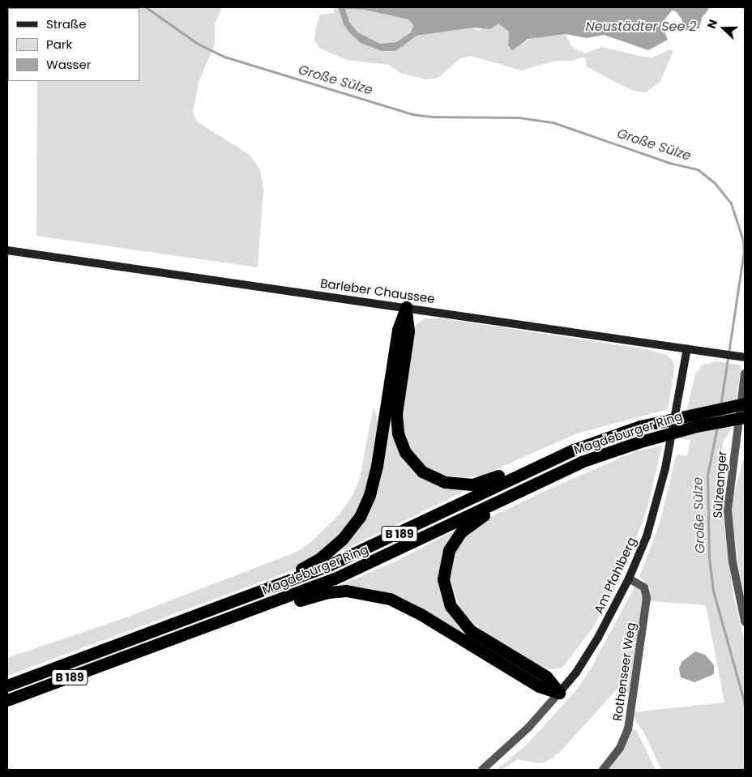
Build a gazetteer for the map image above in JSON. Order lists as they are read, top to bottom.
{
  "streets": {
    "highway": ["Magdeburger Ring", "B 189"],
    "street": [
      "Barleber Chaussee",
      "Sülzeanger",
      "Am Pfahlberg",
      "Rothenseer Weg"
    ]
  },
  "crossings": [
    ["Barleber Chaussee", "Am Pfahlberg"],
    ["Am Pfahlberg", "Rothenseer Weg"]
  ],
  "water": ["Neustädter See 2", "Große Sülze"],
  "legend": ["Straße", "Park", "Wasser"],
  "north": "left"
}
